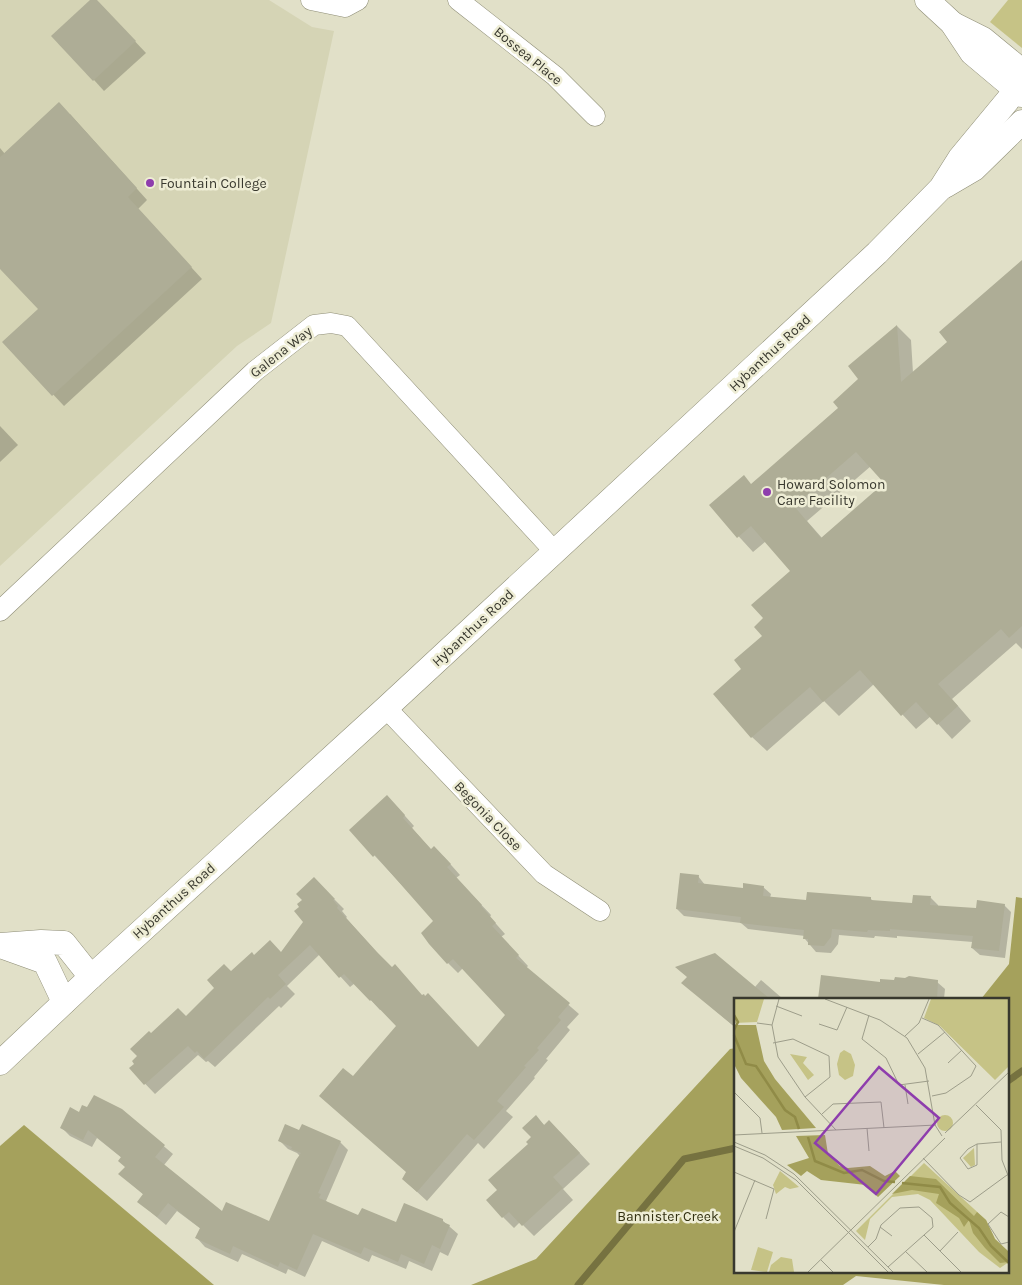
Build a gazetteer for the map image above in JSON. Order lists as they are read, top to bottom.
{
  "streets": {
    "street": [
      "Bossea Place",
      "Galena Way",
      "Hybanthus Road",
      "Begonia Close"
    ]
  },
  "crossings": [
    ["Galena Way", "Hybanthus Road"],
    ["Hybanthus Road", "Begonia Close"]
  ],
  "parks": ["Bannister Creek"],
  "places": ["Fountain College", "Howard Solomon Care Facility"]
}
